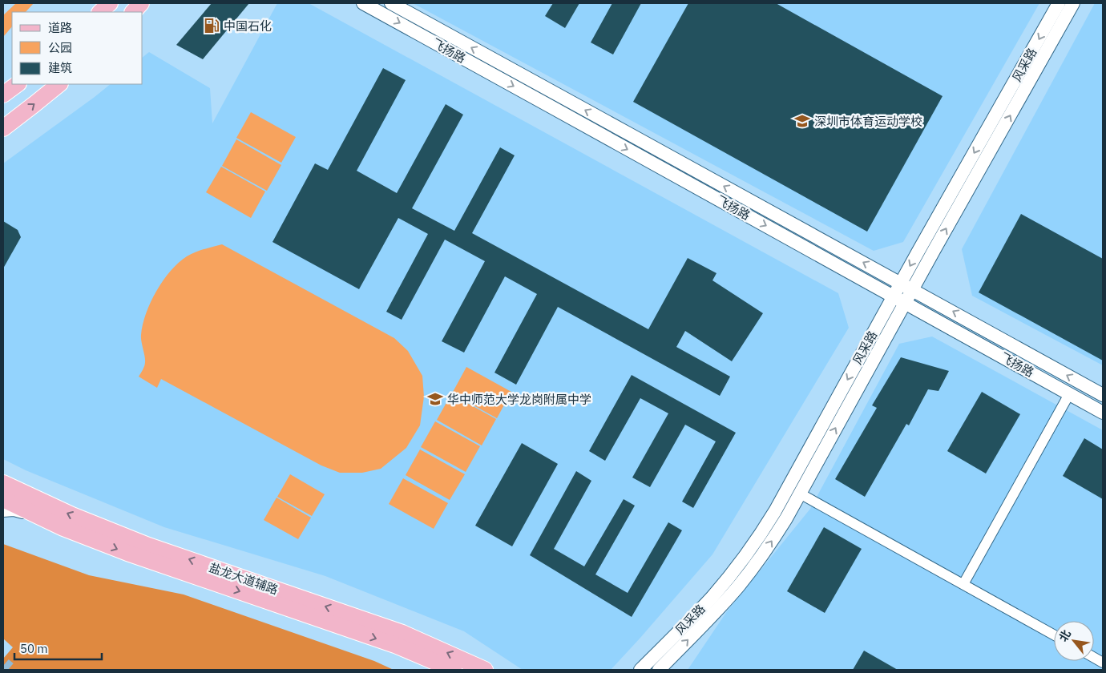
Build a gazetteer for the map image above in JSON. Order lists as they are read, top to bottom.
{
  "streets": {
    "main road": ["盐龙大道辅路"],
    "street": ["飞扬路", "风采路"]
  },
  "crossings": [
    ["飞扬路", "风采路"]
  ],
  "places": {
    "fuel station": ["中国石化"],
    "school or university": ["深圳市体育运动学校", "华中师范大学龙岗附属中学"]
  },
  "legend": ["道路", "公园", "建筑"],
  "scale_bar": "50 m",
  "north": "top left"
}
